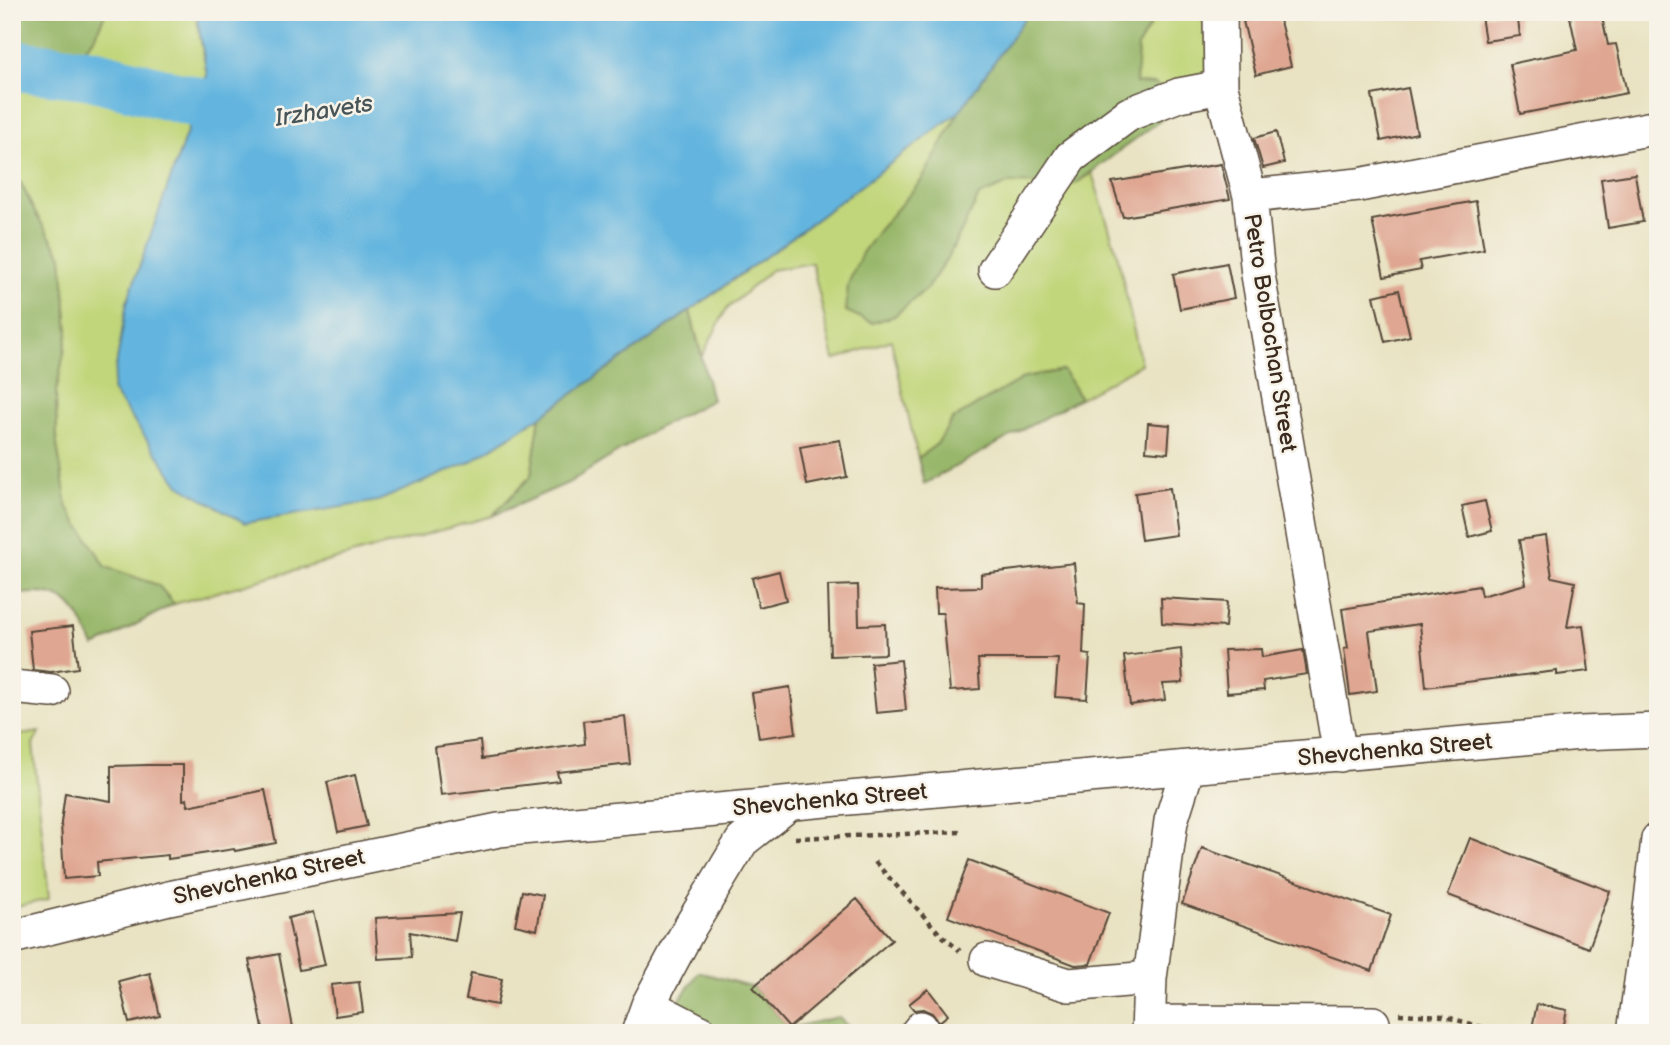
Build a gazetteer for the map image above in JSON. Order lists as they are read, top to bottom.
{
  "streets": {
    "street": ["Petro Bolbochan Street", "Shevchenka Street"]
  },
  "crossings": [
    ["Petro Bolbochan Street", "Shevchenka Street"]
  ],
  "water": ["Irzhavets"]
}
